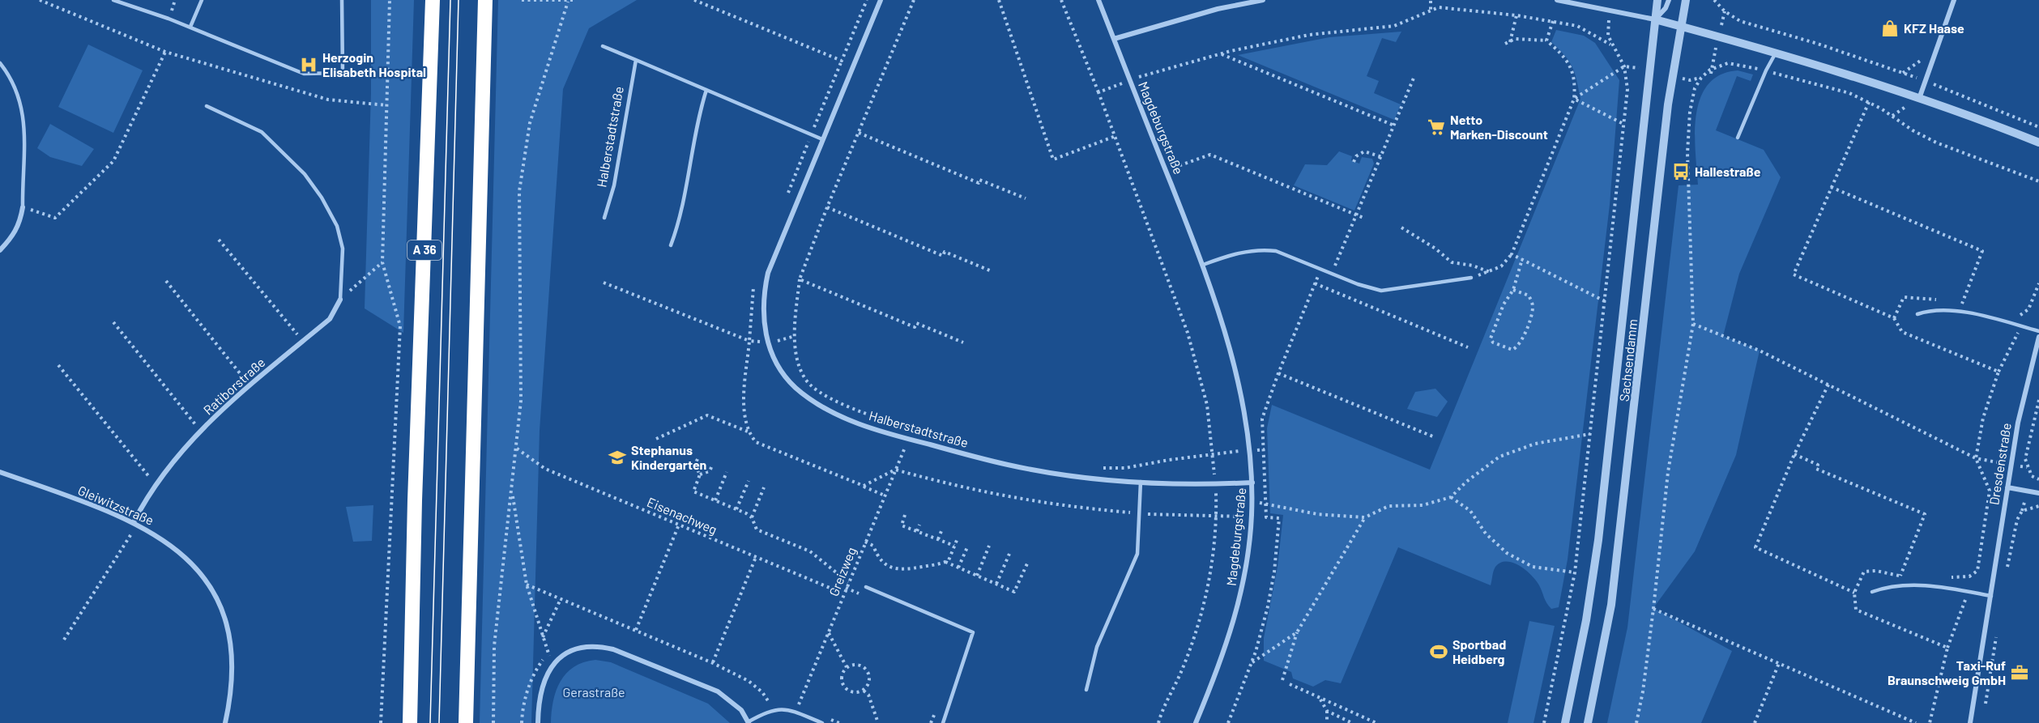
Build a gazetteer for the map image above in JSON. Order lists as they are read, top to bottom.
{
  "streets": {
    "highway": ["A 36"],
    "street": [
      "Magdeburgstraße",
      "Halberstadtstraße",
      "Sachsendamm",
      "Ratiborstraße",
      "Dresdenstraße",
      "Gleiwitzstraße"
    ],
    "lane": ["Greizweg"],
    "path": ["Eisenachweg"]
  },
  "crossings": [
    ["Magdeburgstraße", "Halberstadtstraße"],
    ["Halberstadtstraße", "Greizweg"],
    ["Ratiborstraße", "Gleiwitzstraße"],
    ["Eisenachweg", "Greizweg"]
  ],
  "parks": ["Gerastraße"],
  "places": {
    "shop": ["KFZ Haase"],
    "hospital": ["Herzogin Elisabeth Hospital"],
    "supermarket": ["Netto Marken-Discount"],
    "bus stop": ["Hallestraße"],
    "school or university": ["Stephanus Kindergarten"],
    "sports": ["Sportbad Heidberg"],
    "office": ["Taxi-Ruf Braunschweig GmbH"]
  }
}
